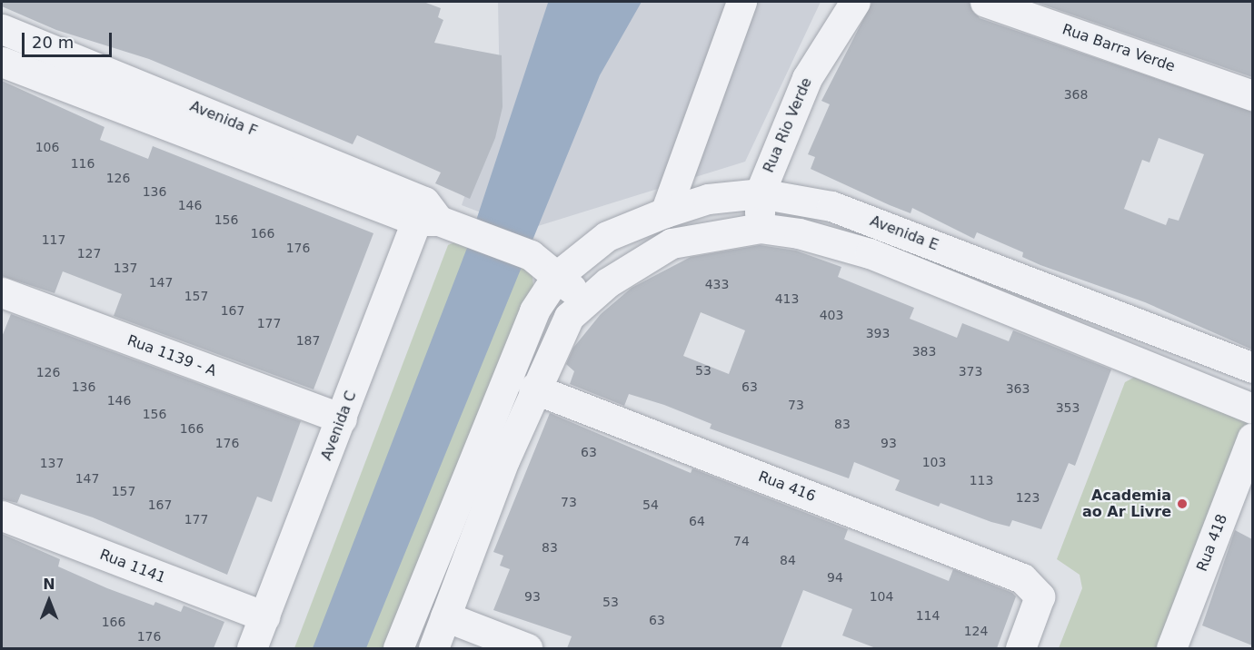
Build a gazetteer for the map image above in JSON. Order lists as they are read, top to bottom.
{
  "streets": {
    "street": [
      "Rua Barra Verde",
      "Avenida F",
      "Rua Rio Verde",
      "Avenida E",
      "Rua 1139 - A",
      "Avenida C",
      "Rua 416",
      "Rua 418",
      "Rua 1141"
    ]
  },
  "crossings": [
    ["Avenida F", "Avenida C"],
    ["Rua Rio Verde", "Avenida E"],
    ["Rua 1139 - A", "Avenida C"],
    ["Avenida C", "Rua 1141"]
  ],
  "places": ["Academia ao Ar Livre"],
  "house_numbers": [
    "368",
    "106",
    "116",
    "126",
    "136",
    "146",
    "156",
    "166",
    "117",
    "176",
    "127",
    "137",
    "147",
    "433",
    "157",
    "413",
    "167",
    "403",
    "177",
    "393",
    "187",
    "383",
    "53",
    "373",
    "126",
    "136",
    "63",
    "363",
    "146",
    "73",
    "353",
    "156",
    "83",
    "166",
    "176",
    "93",
    "63",
    "103",
    "137",
    "147",
    "113",
    "157",
    "123",
    "73",
    "167",
    "54",
    "177",
    "64",
    "74",
    "83",
    "84",
    "94",
    "93",
    "104",
    "53",
    "114",
    "63",
    "166",
    "124",
    "176"
  ],
  "scale_bar": "20 m",
  "north": "top"
}
